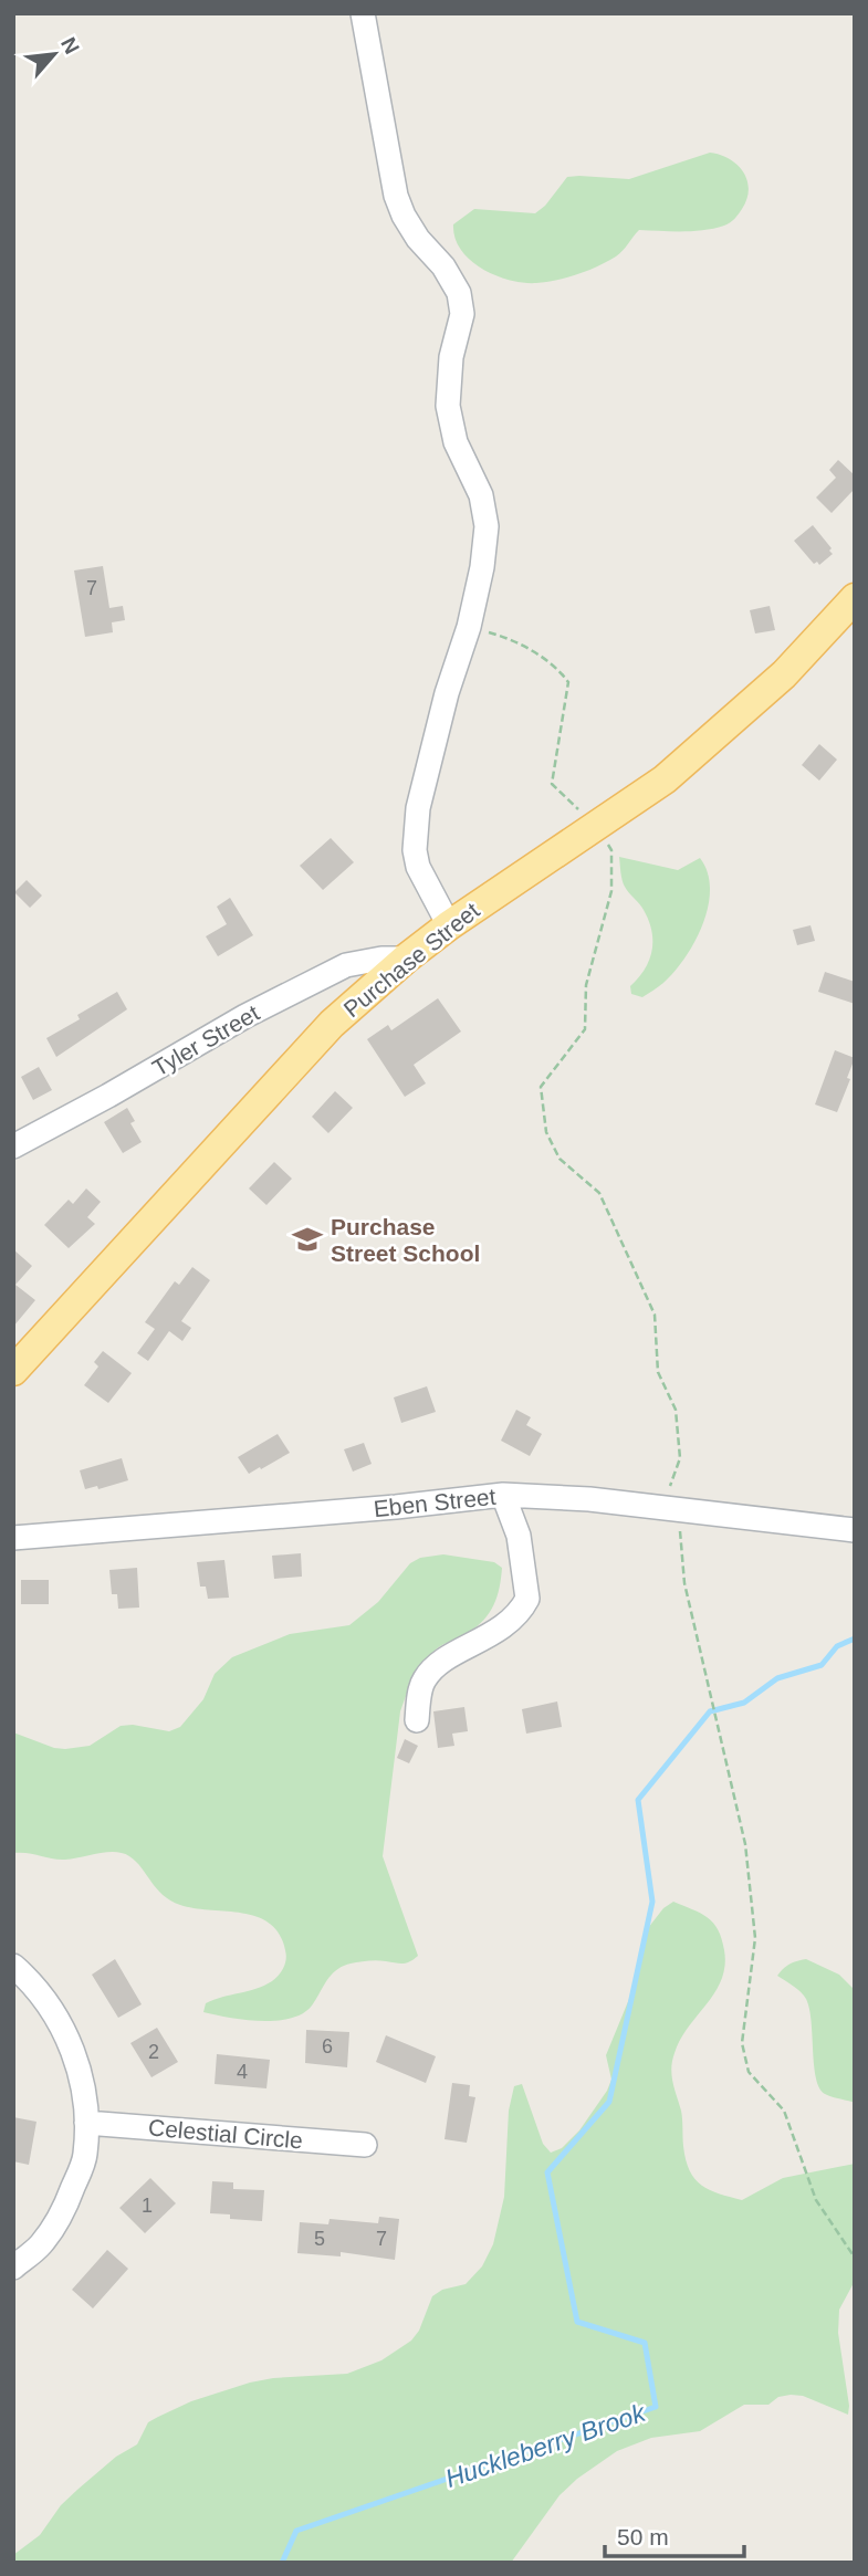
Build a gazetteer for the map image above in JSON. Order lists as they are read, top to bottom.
{
  "streets": {
    "main road": ["Purchase Street"],
    "street": ["Tyler Street", "Eben Street", "Celestial Circle"]
  },
  "crossings": [
    ["Purchase Street", "Tyler Street"]
  ],
  "water": ["Huckleberry Brook"],
  "places": {
    "school or university": ["Purchase Street School"]
  },
  "house_numbers": [
    "7",
    "6",
    "2",
    "4",
    "1",
    "5",
    "7"
  ],
  "scale_bar": "50 m",
  "north": "top right"
}
